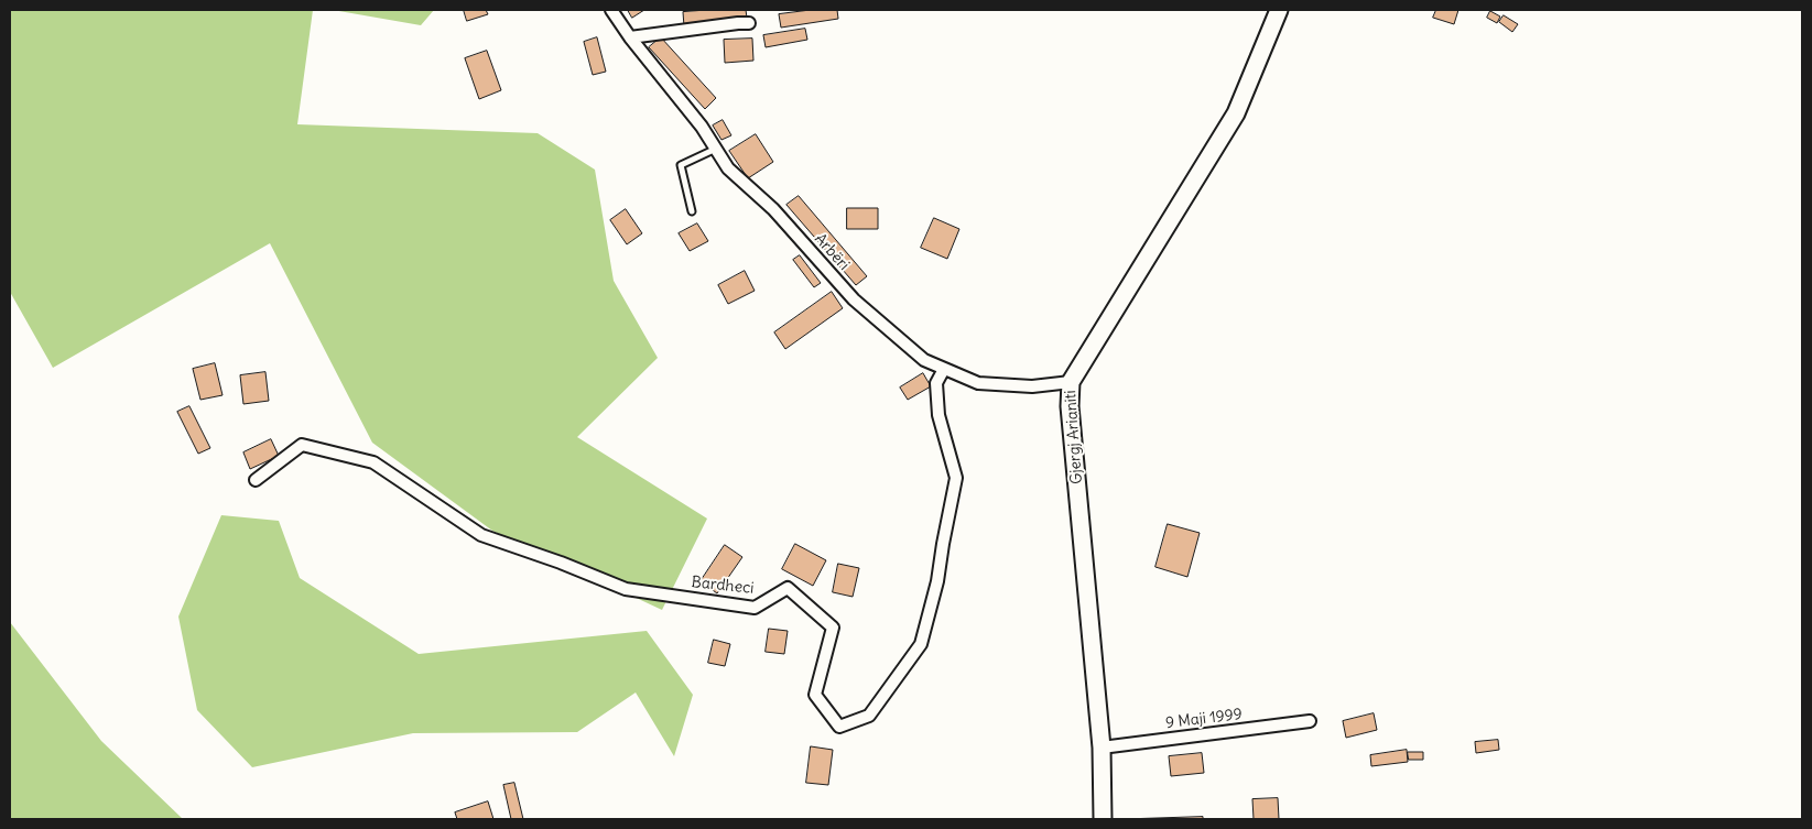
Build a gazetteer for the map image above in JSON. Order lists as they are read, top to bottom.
{
  "streets": {
    "main road": ["Gjergj Arianiti"],
    "street": ["Arbëri", "Bardheci", "9 Maji 1999"]
  },
  "crossings": [
    ["Arbëri", "Gjergj Arianiti"],
    ["Arbëri", "Bardheci"],
    ["Gjergj Arianiti", "9 Maji 1999"]
  ]
}
